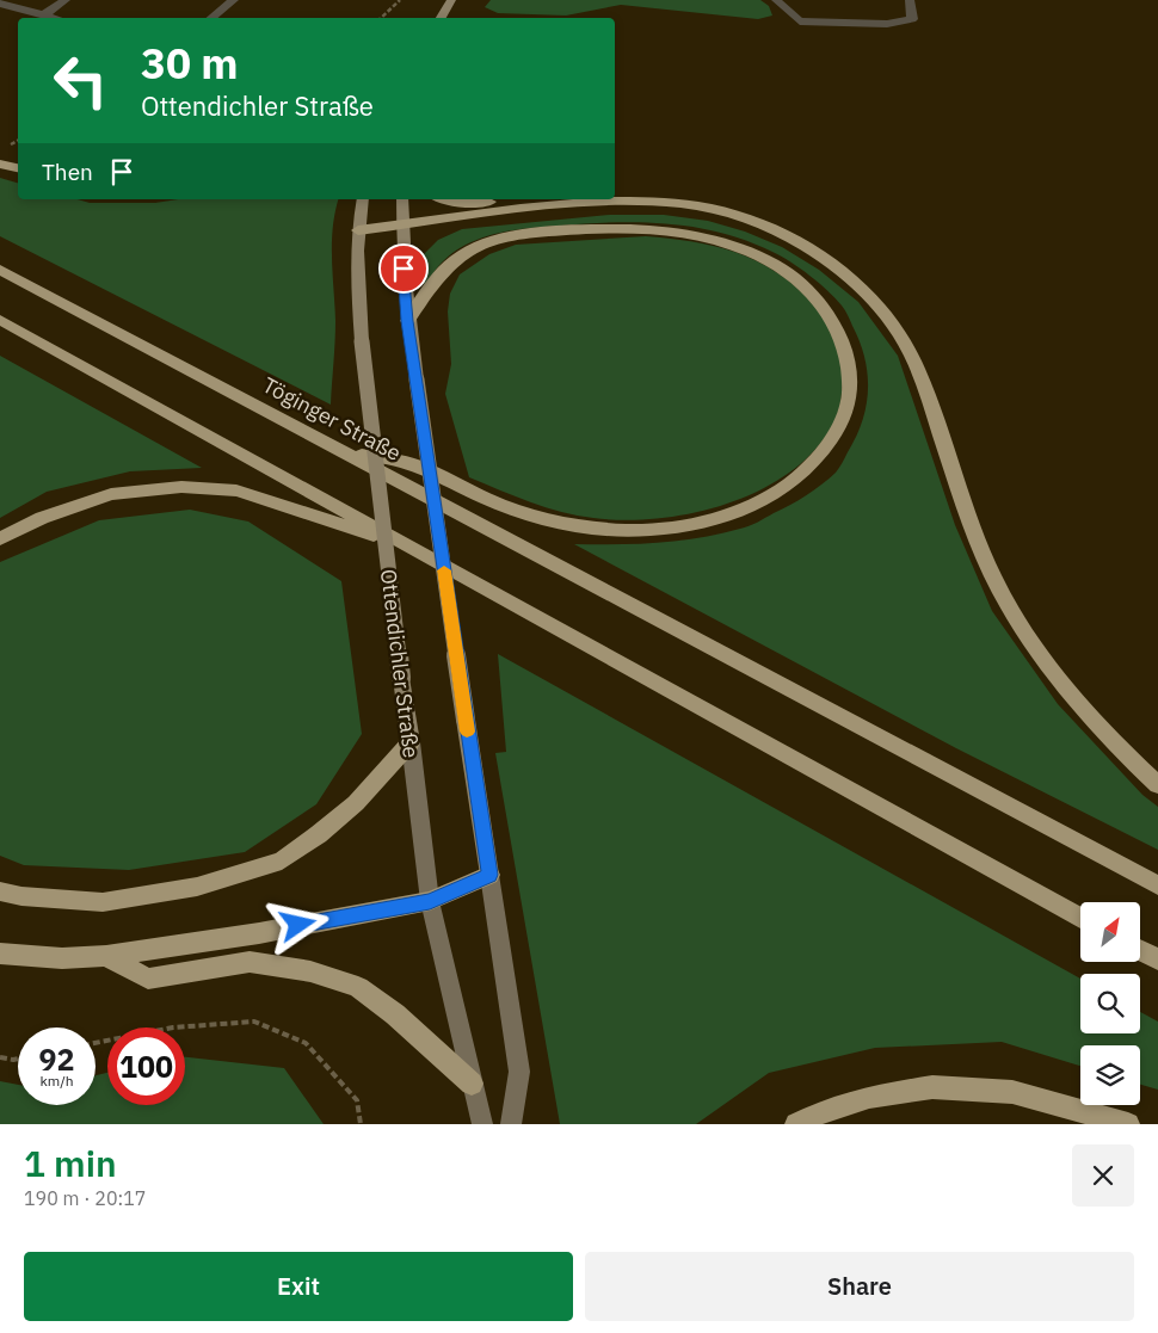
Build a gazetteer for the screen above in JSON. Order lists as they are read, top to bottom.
{
  "streets": {
    "highway": ["Töginger Straße"],
    "main road": ["Ottendichler Straße"]
  },
  "north": "top right",
  "page": {
    "turn": ["30 m", "Ottendichler Straße"],
    "then": "Then",
    "speed": "92 km/h",
    "limit": "100",
    "heading": ["1 min", "190 m · 20:17"],
    "buttons": ["Exit", "Share"]
  }
}
